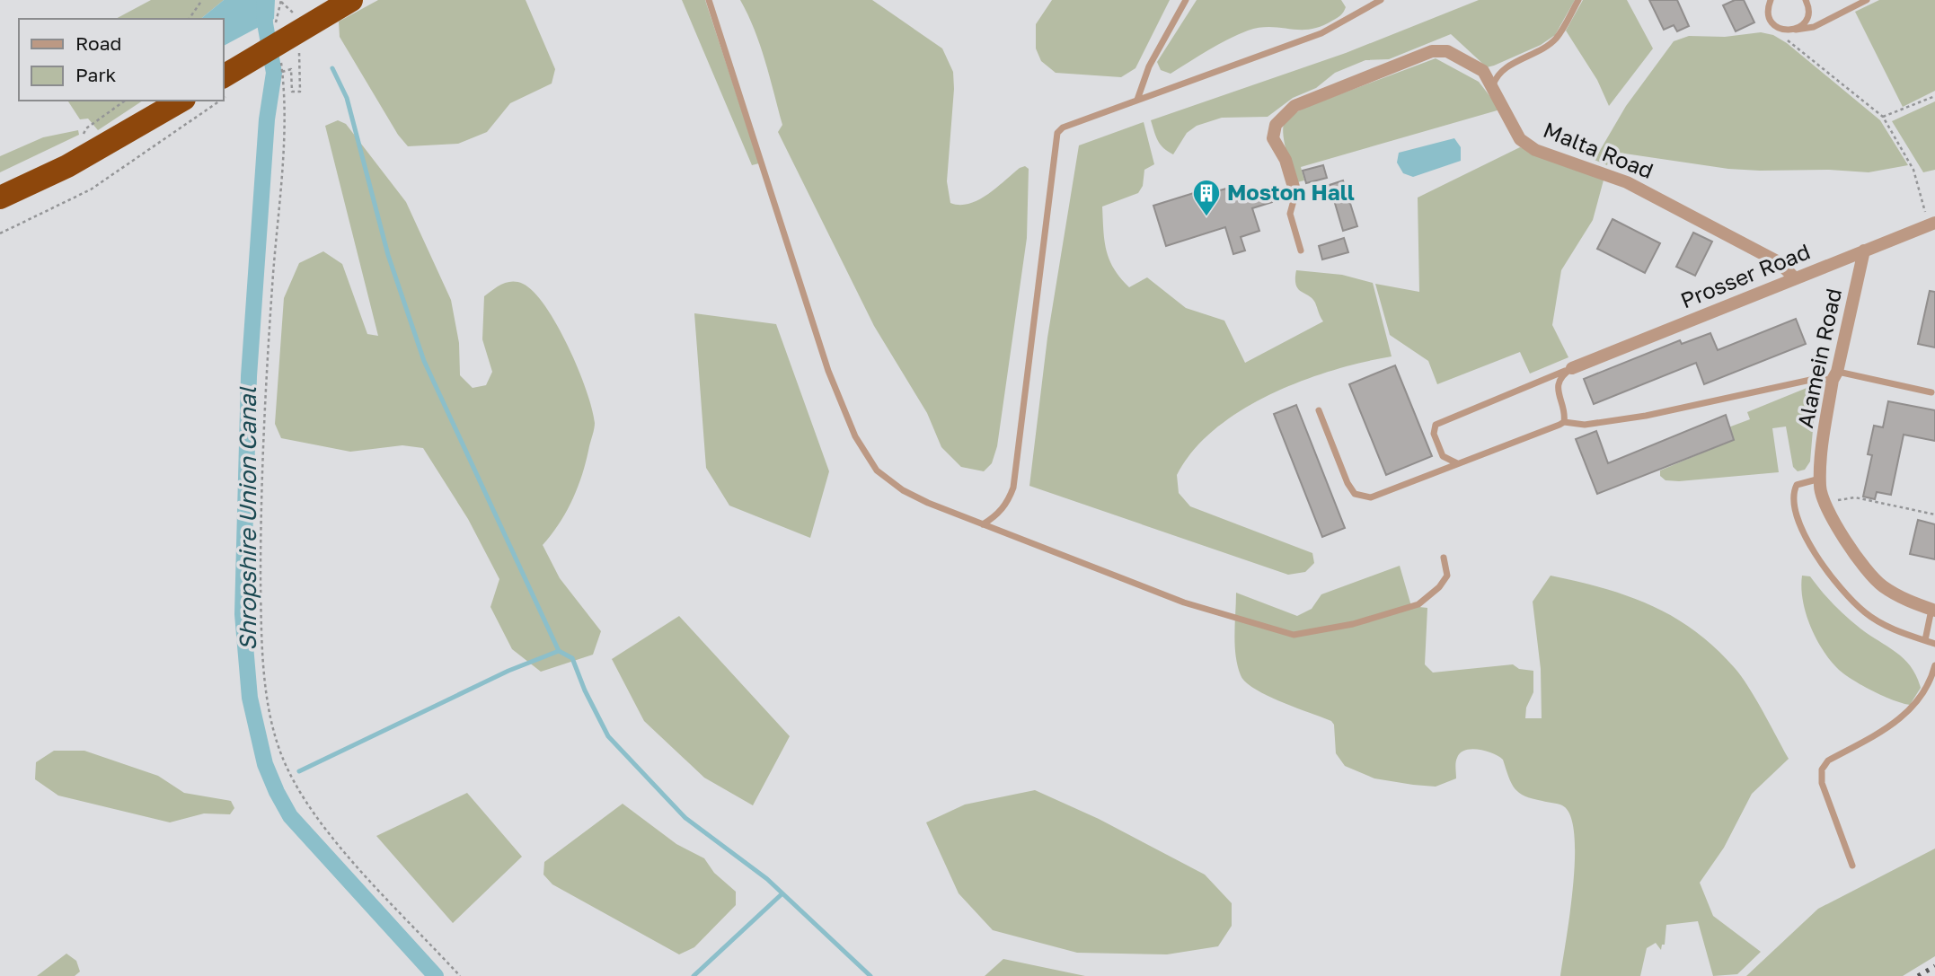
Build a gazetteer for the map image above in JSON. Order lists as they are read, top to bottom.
{
  "streets": {
    "street": ["Malta Road", "Prosser Road", "Alamein Road"]
  },
  "crossings": [
    ["Malta Road", "Prosser Road"],
    ["Prosser Road", "Alamein Road"]
  ],
  "water": ["Shropshire Union Canal"],
  "places": {
    "building": ["Moston Hall"]
  },
  "legend": ["Road", "Park"]
}
